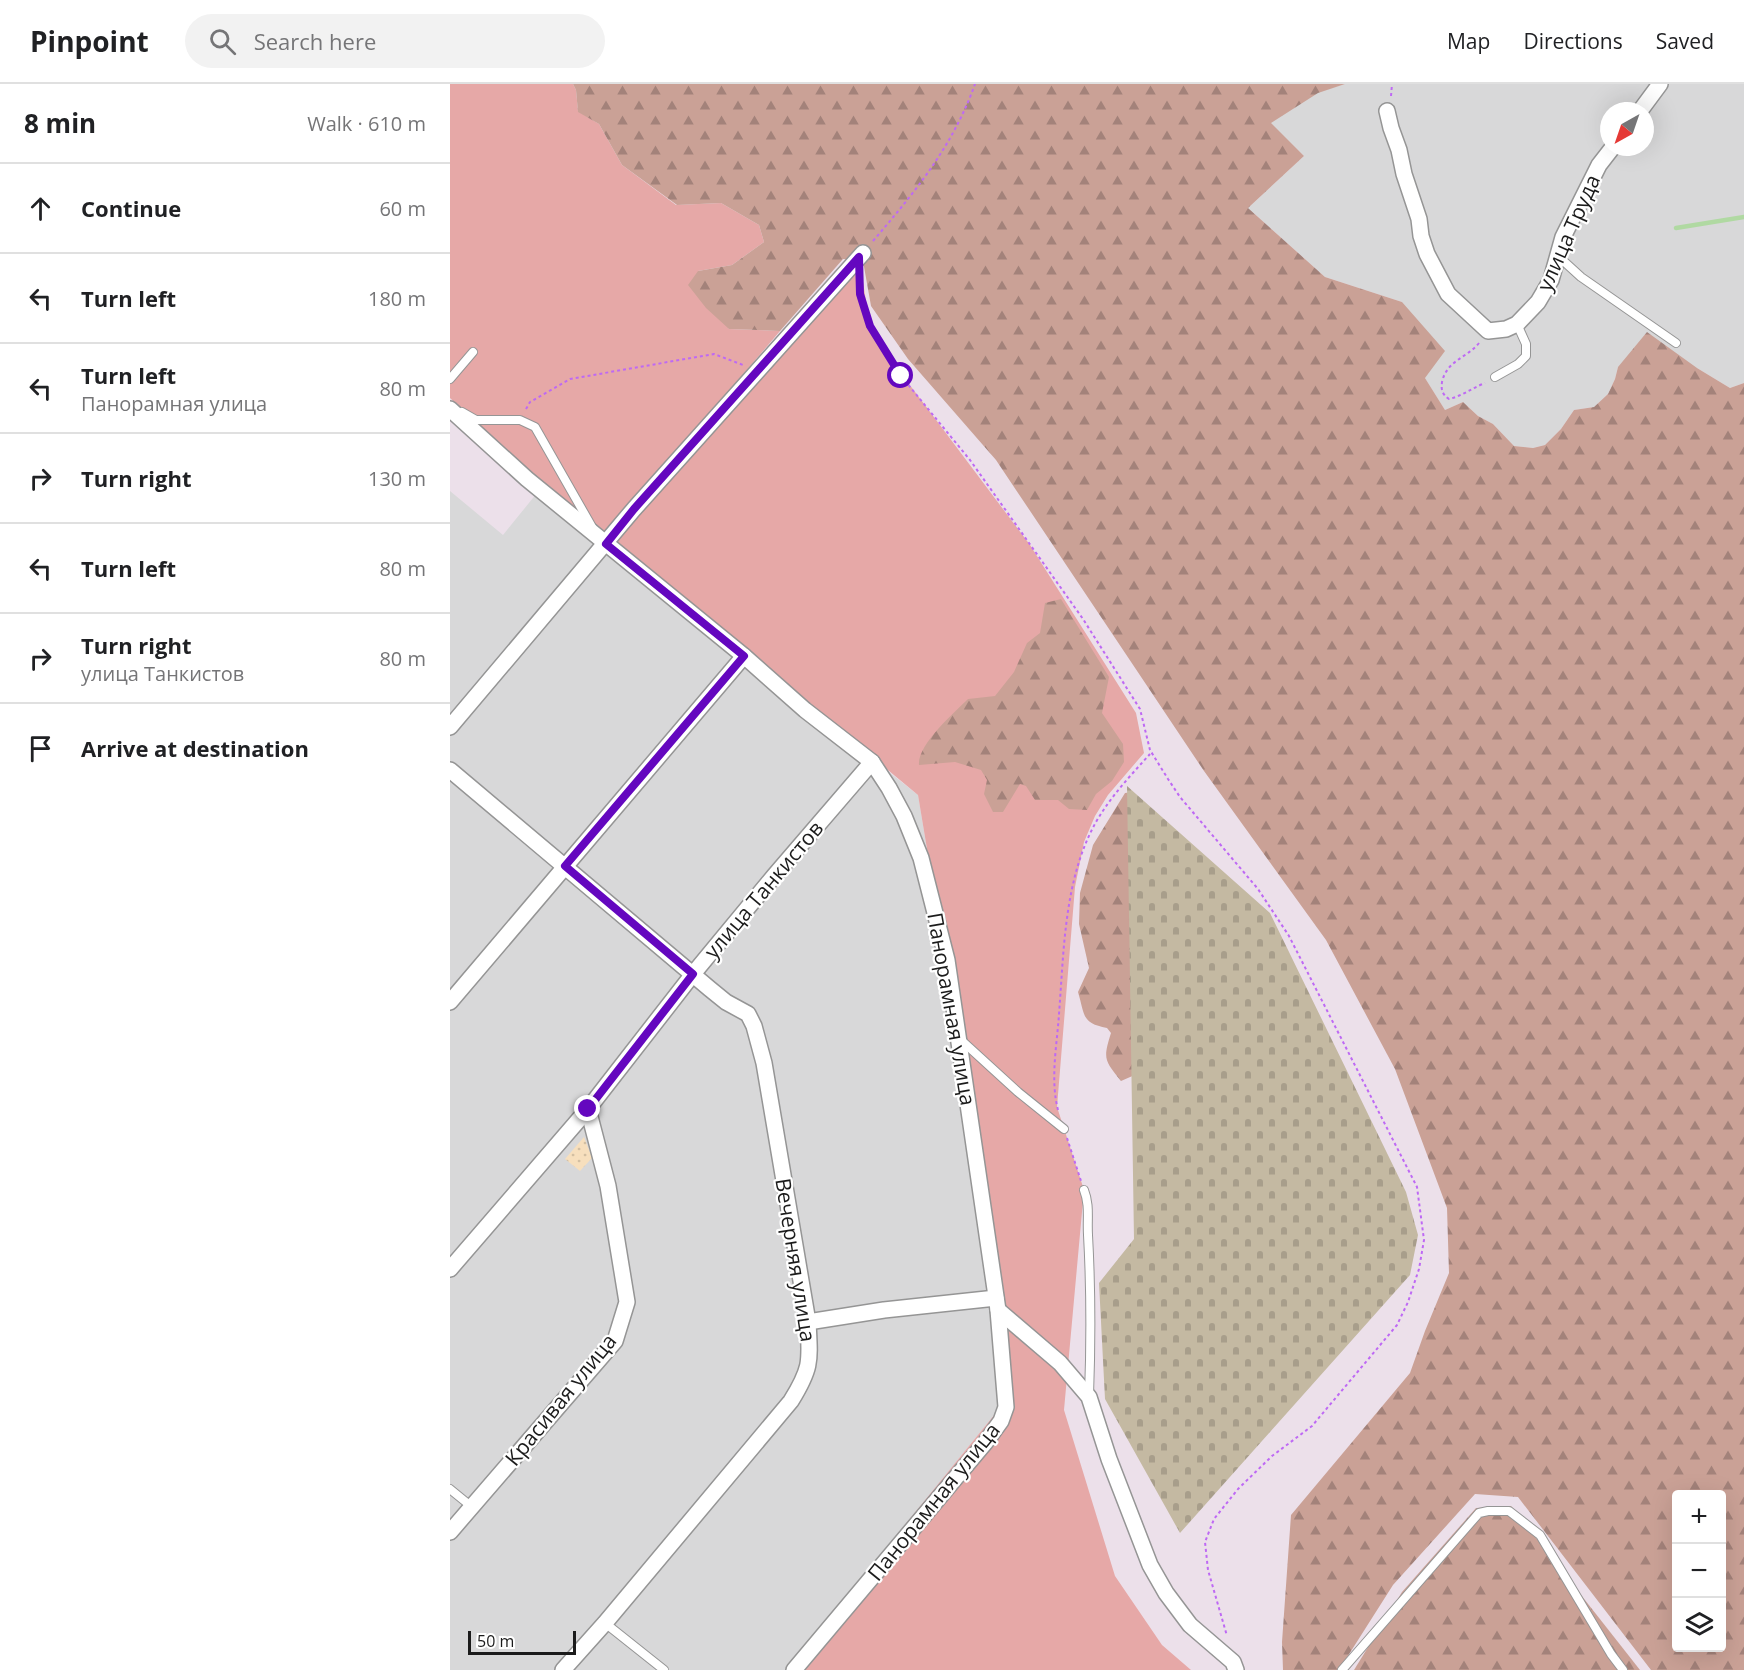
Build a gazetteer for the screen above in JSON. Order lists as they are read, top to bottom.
{
  "streets": {
    "street": [
      "улица Труда",
      "улица Танкистов",
      "Панорамная улица",
      "Вечерняя улица",
      "Красивая улица"
    ]
  },
  "crossings": [
    ["улица Танкистов", "Панорамная улица"],
    ["улица Танкистов", "Вечерняя улица"],
    ["улица Танкистов", "Красивая улица"]
  ],
  "scale_bar": "50 m",
  "north": "bottom left",
  "page": {
    "header": "Pinpoint",
    "search": "Search here",
    "nav": ["Map", "Directions", "Saved"],
    "heading": ["8 min", "Walk · 610 m"],
    "list": [
      ["Continue", "60 m"],
      ["Turn left", "180 m"],
      ["Turn left", "Панорамная улица", "80 m"],
      ["Turn right", "130 m"],
      ["Turn left", "80 m"],
      ["Turn right", "улица Танкистов", "80 m"],
      "Arrive at destination"
    ],
    "map_buttons": ["+", "−"],
    "scale": "50 m"
  }
}
